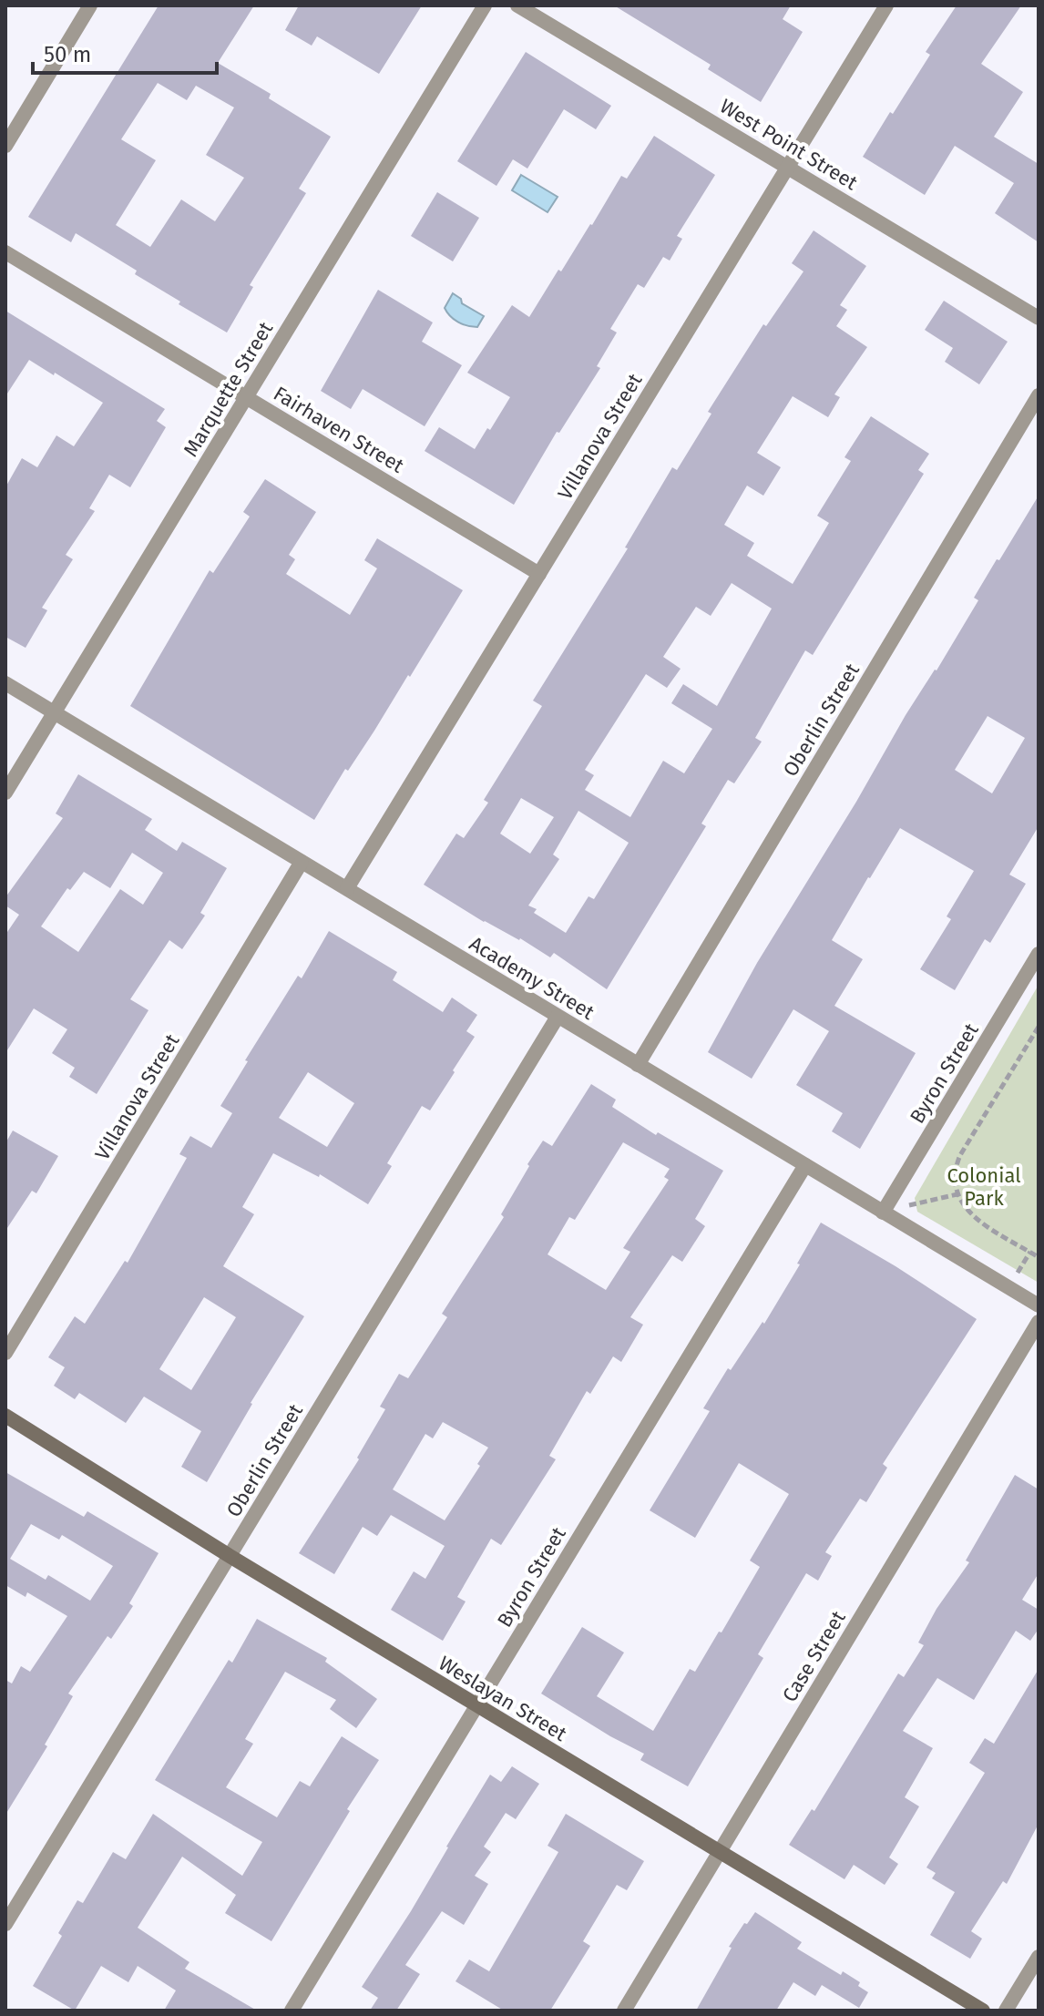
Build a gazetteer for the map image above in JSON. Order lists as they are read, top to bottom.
{
  "streets": {
    "main road": ["Weslayan Street"],
    "street": [
      "West Point Street",
      "Marquette Street",
      "Fairhaven Street",
      "Villanova Street",
      "Oberlin Street",
      "Academy Street",
      "Byron Street",
      "Case Street"
    ]
  },
  "crossings": [
    ["West Point Street", "Villanova Street"],
    ["Marquette Street", "Fairhaven Street"],
    ["Marquette Street", "Academy Street"],
    ["Fairhaven Street", "Villanova Street"],
    ["Villanova Street", "Academy Street"],
    ["Oberlin Street", "Academy Street"],
    ["Oberlin Street", "Weslayan Street"],
    ["Academy Street", "Byron Street"],
    ["Byron Street", "Weslayan Street"],
    ["Case Street", "Weslayan Street"]
  ],
  "parks": ["Colonial Park"],
  "scale_bar": "50 m"
}
